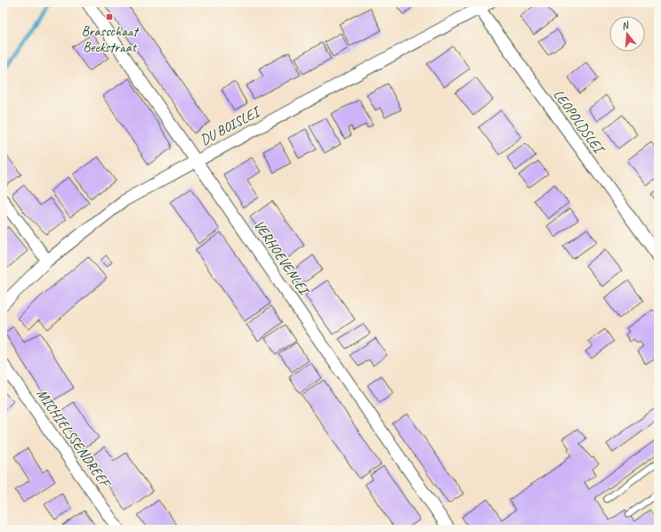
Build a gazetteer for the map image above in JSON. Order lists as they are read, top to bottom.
{
  "streets": {
    "street": [
      "LEOPOLDSLEI",
      "DU BOISLEI",
      "VERHOEVENLEI",
      "MICHIELSSENDREEF"
    ]
  },
  "crossings": [
    ["LEOPOLDSLEI", "DU BOISLEI"],
    ["DU BOISLEI", "VERHOEVENLEI"]
  ],
  "places": {
    "transit": ["Brasschaat Beekstraat"]
  },
  "north": "top"
}
